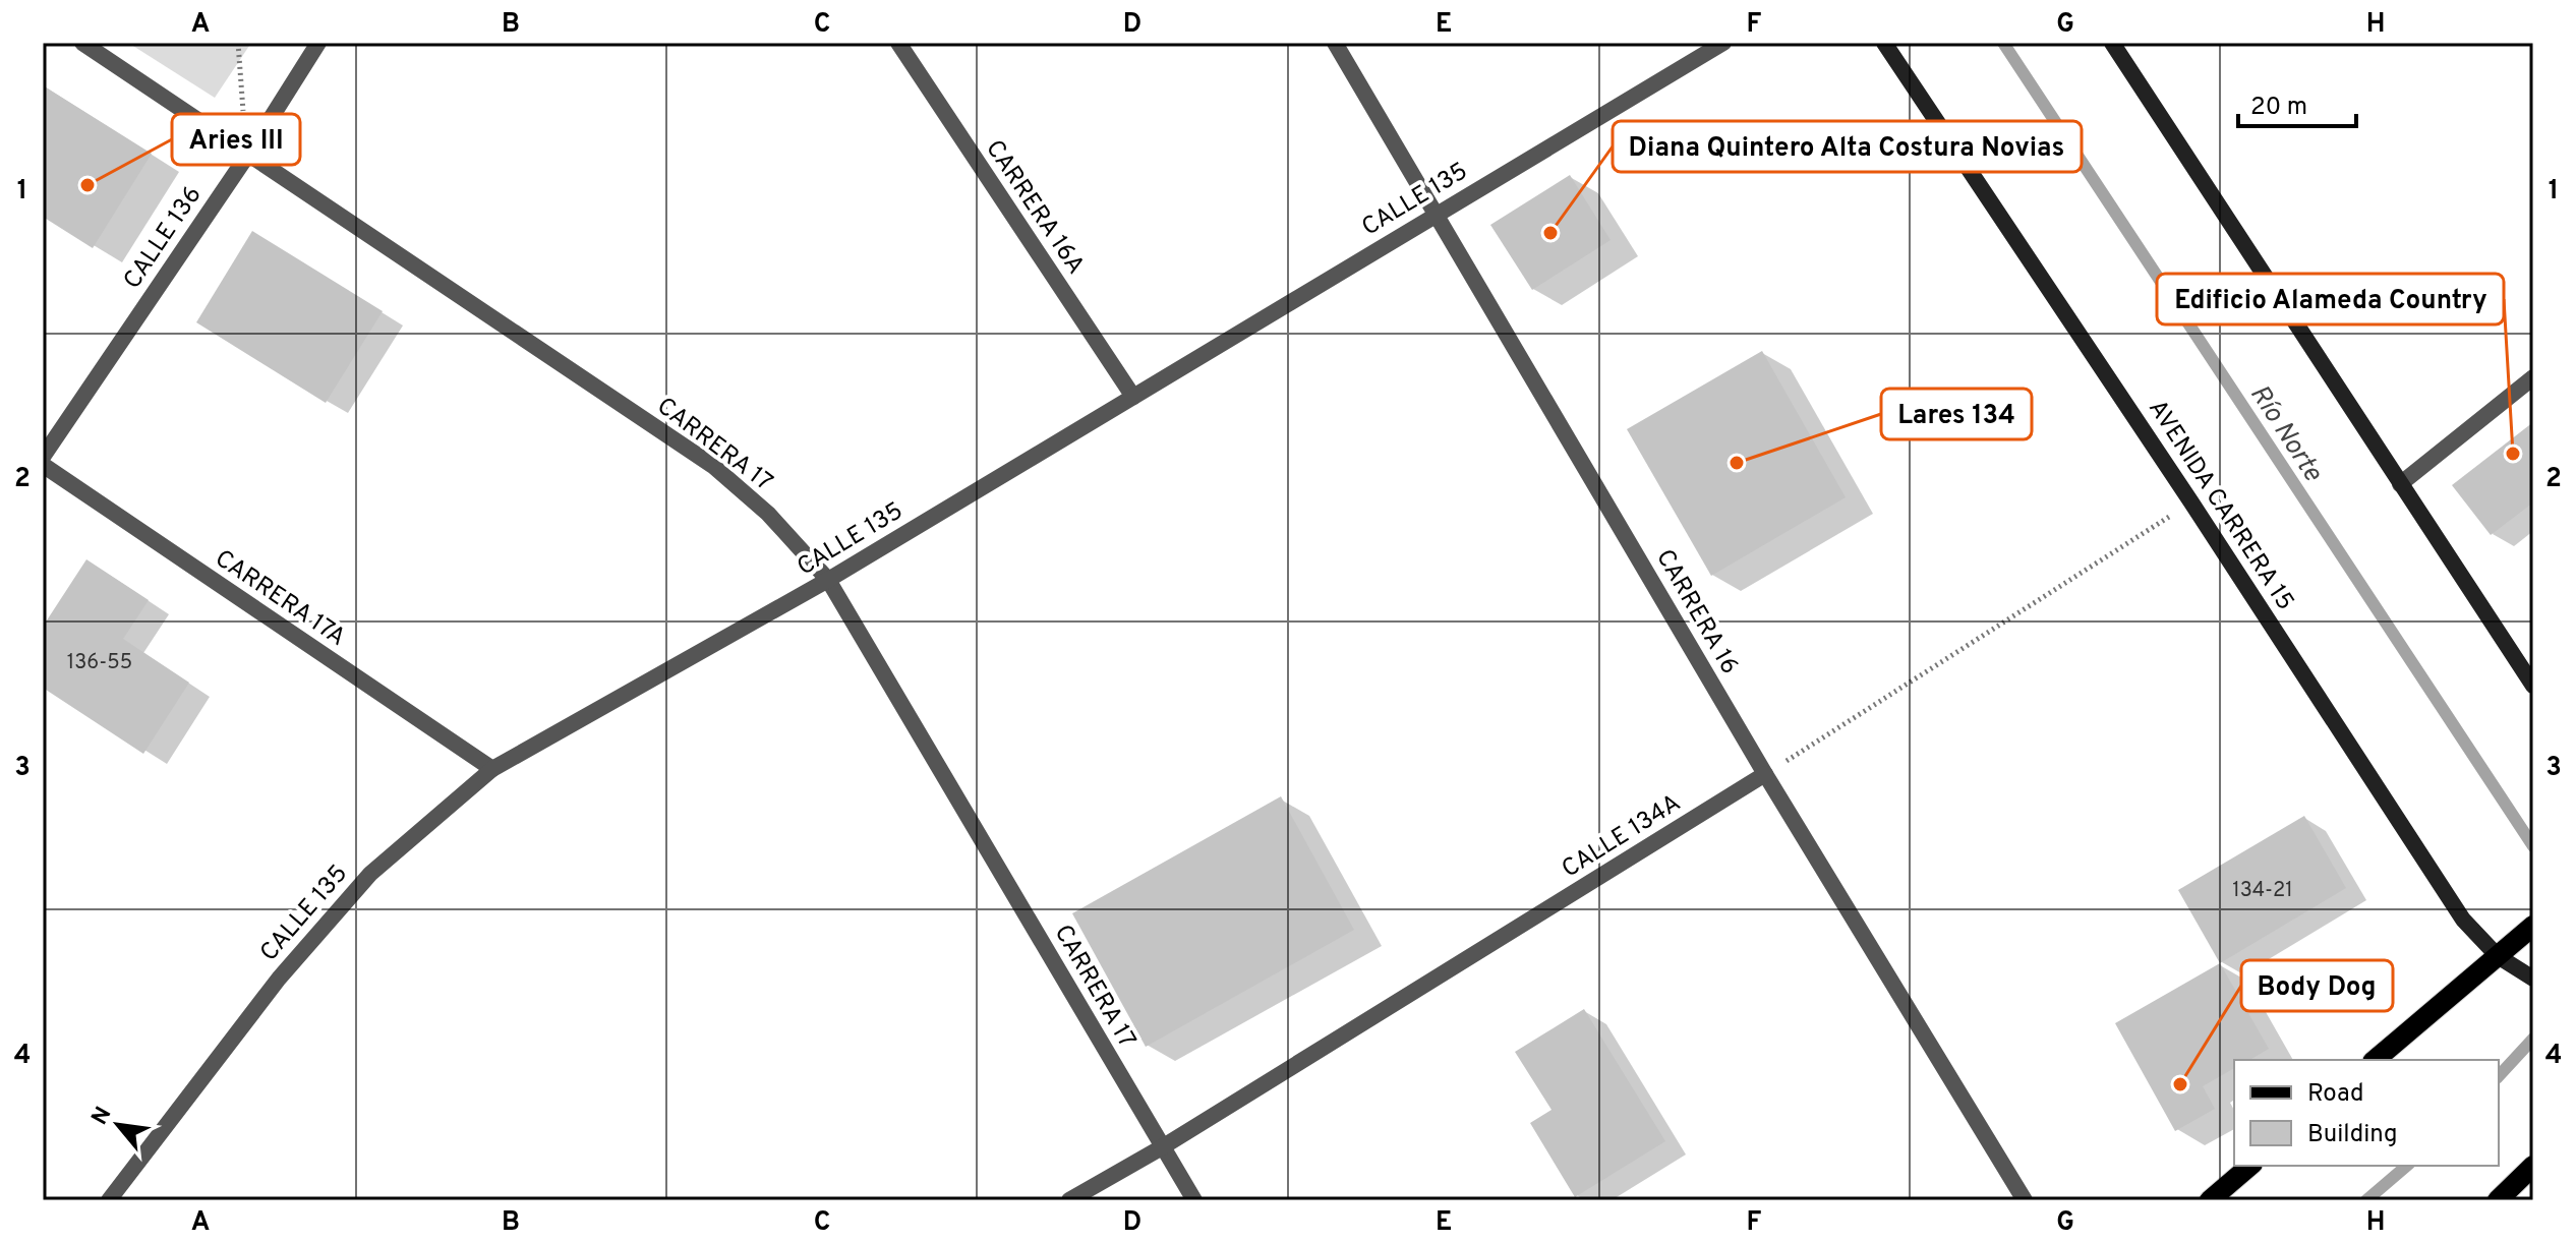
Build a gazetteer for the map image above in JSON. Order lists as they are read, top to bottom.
{
  "streets": {
    "main road": ["AVENIDA CARRERA 15"],
    "street": [
      "CALLE 135",
      "CARRERA 16A",
      "CALLE 136",
      "CARRERA 17",
      "CARRERA 17A",
      "CARRERA 16",
      "CALLE 134A"
    ]
  },
  "crossings": [
    ["CALLE 135", "CARRERA 16A"],
    ["CALLE 135", "CARRERA 17"],
    ["CALLE 135", "CARRERA 17A"],
    ["CALLE 135", "CARRERA 16"],
    ["CALLE 136", "CARRERA 17"],
    ["CARRERA 17", "CALLE 134A"],
    ["CARRERA 16", "CALLE 134A"]
  ],
  "water": ["Río Norte"],
  "places": [
    "Aries III",
    "Diana Quintero Alta Costura Novias",
    "Edificio Alameda Country",
    "Lares 134",
    "Body Dog"
  ],
  "house_numbers": ["136-55", "134-21"],
  "legend": ["Road", "Building"],
  "scale_bar": "20 m",
  "north": "top left",
  "grid": {
    "columns": [
      "A",
      "B",
      "C",
      "D",
      "E",
      "F",
      "G",
      "H"
    ],
    "rows": [
      "1",
      "2",
      "3",
      "4"
    ]
  }
}
